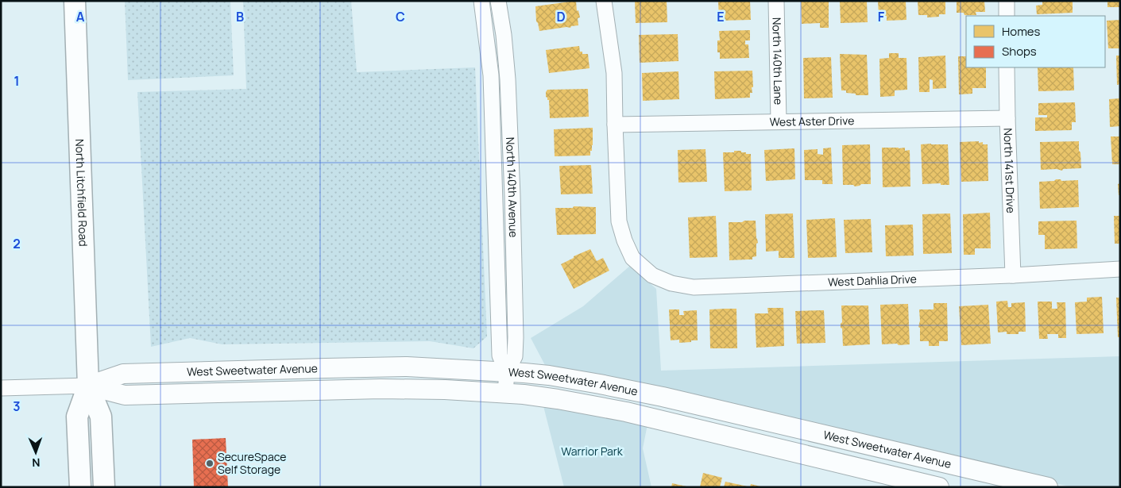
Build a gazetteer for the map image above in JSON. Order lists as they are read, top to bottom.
{
  "streets": {
    "main road": ["North Litchfield Road"],
    "street": [
      "North 140th Lane",
      "West Aster Drive",
      "North 141st Drive",
      "North 140th Avenue",
      "West Dahlia Drive",
      "West Sweetwater Avenue"
    ]
  },
  "crossings": [
    ["North 140th Lane", "West Aster Drive"],
    ["West Aster Drive", "North 141st Drive"],
    ["West Aster Drive", "West Dahlia Drive"],
    ["North 141st Drive", "West Dahlia Drive"],
    ["North 140th Avenue", "West Sweetwater Avenue"],
    ["North Litchfield Road", "West Sweetwater Avenue"]
  ],
  "parks": ["Warrior Park"],
  "places": ["SecureSpace Self Storage"],
  "legend": ["Homes", "Shops"],
  "north": "bottom",
  "grid": {
    "columns": [
      "A",
      "B",
      "C",
      "D",
      "E",
      "F"
    ],
    "rows": ["1", "2", "3"]
  }
}
